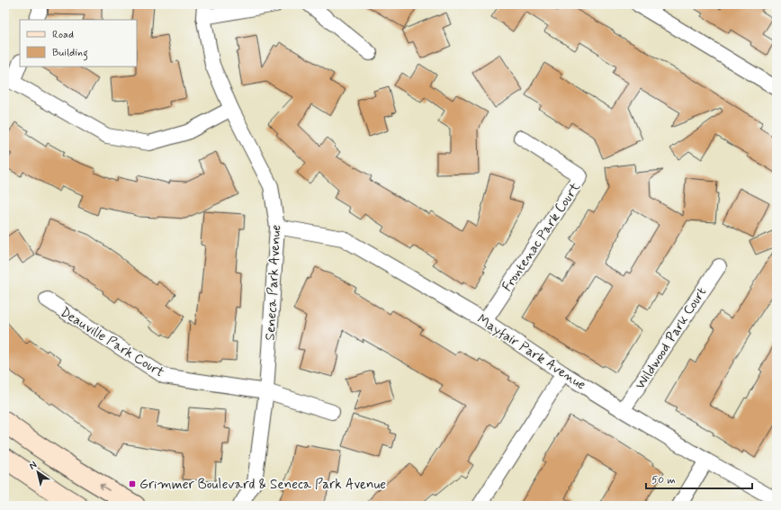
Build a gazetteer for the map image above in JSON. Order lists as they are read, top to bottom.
{
  "streets": {
    "street": [
      "Frontenac Park Court",
      "Seneca Park Avenue",
      "Wildwood Park Court",
      "Deauville Park Court",
      "Mayfair Park Avenue"
    ]
  },
  "crossings": [
    ["Frontenac Park Court", "Mayfair Park Avenue"],
    ["Seneca Park Avenue", "Deauville Park Court"],
    ["Seneca Park Avenue", "Mayfair Park Avenue"],
    ["Wildwood Park Court", "Mayfair Park Avenue"]
  ],
  "places": {
    "transit": ["Grimmer Boulevard & Seneca Park Avenue"]
  },
  "legend": ["Road", "Building"],
  "scale_bar": "50 m",
  "north": "top left"
}
